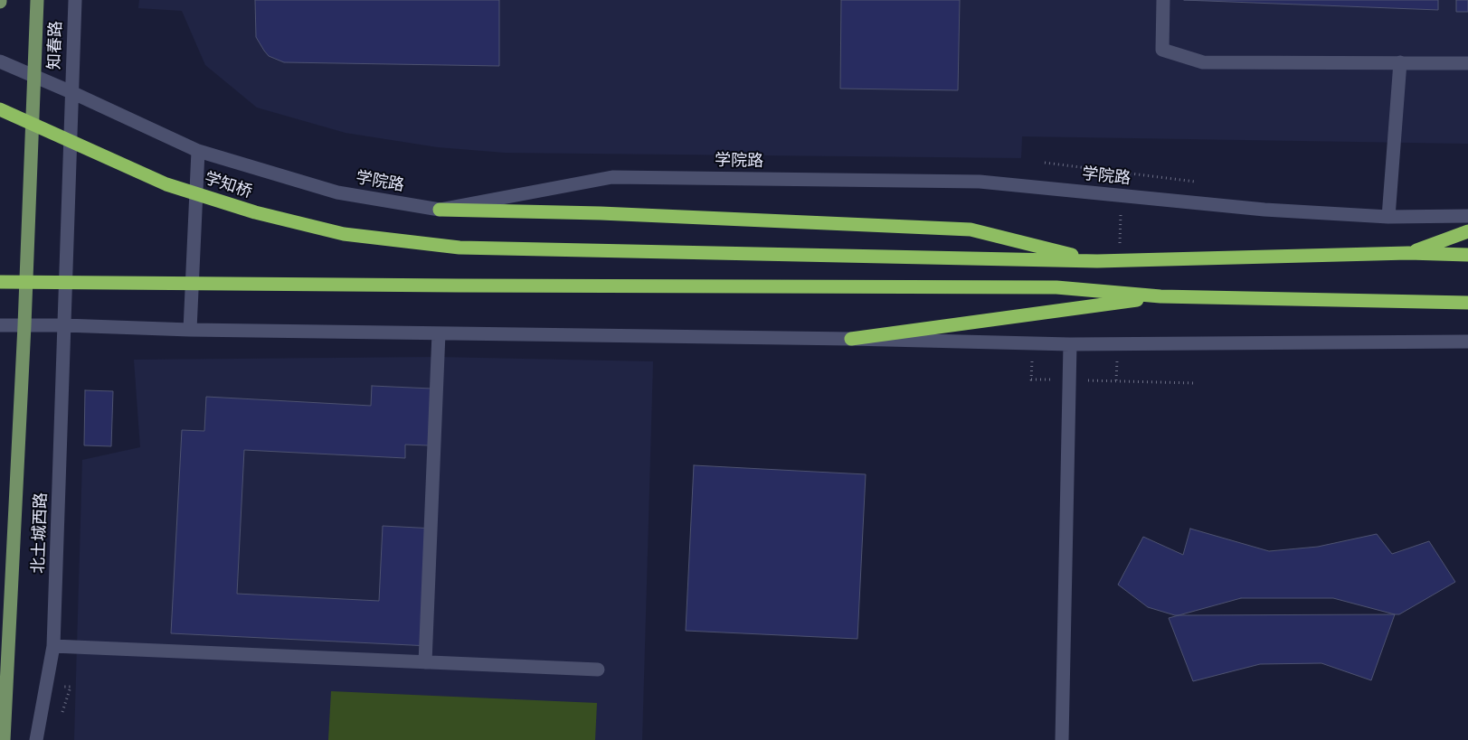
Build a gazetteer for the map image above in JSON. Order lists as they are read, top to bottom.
{
  "streets": {
    "highway": ["学知桥"],
    "main road": ["知春路", "北土城西路"],
    "street": ["学院路"]
  },
  "crossings": [
    ["知春路", "学院路"],
    ["知春路", "北土城西路"]
  ]
}
